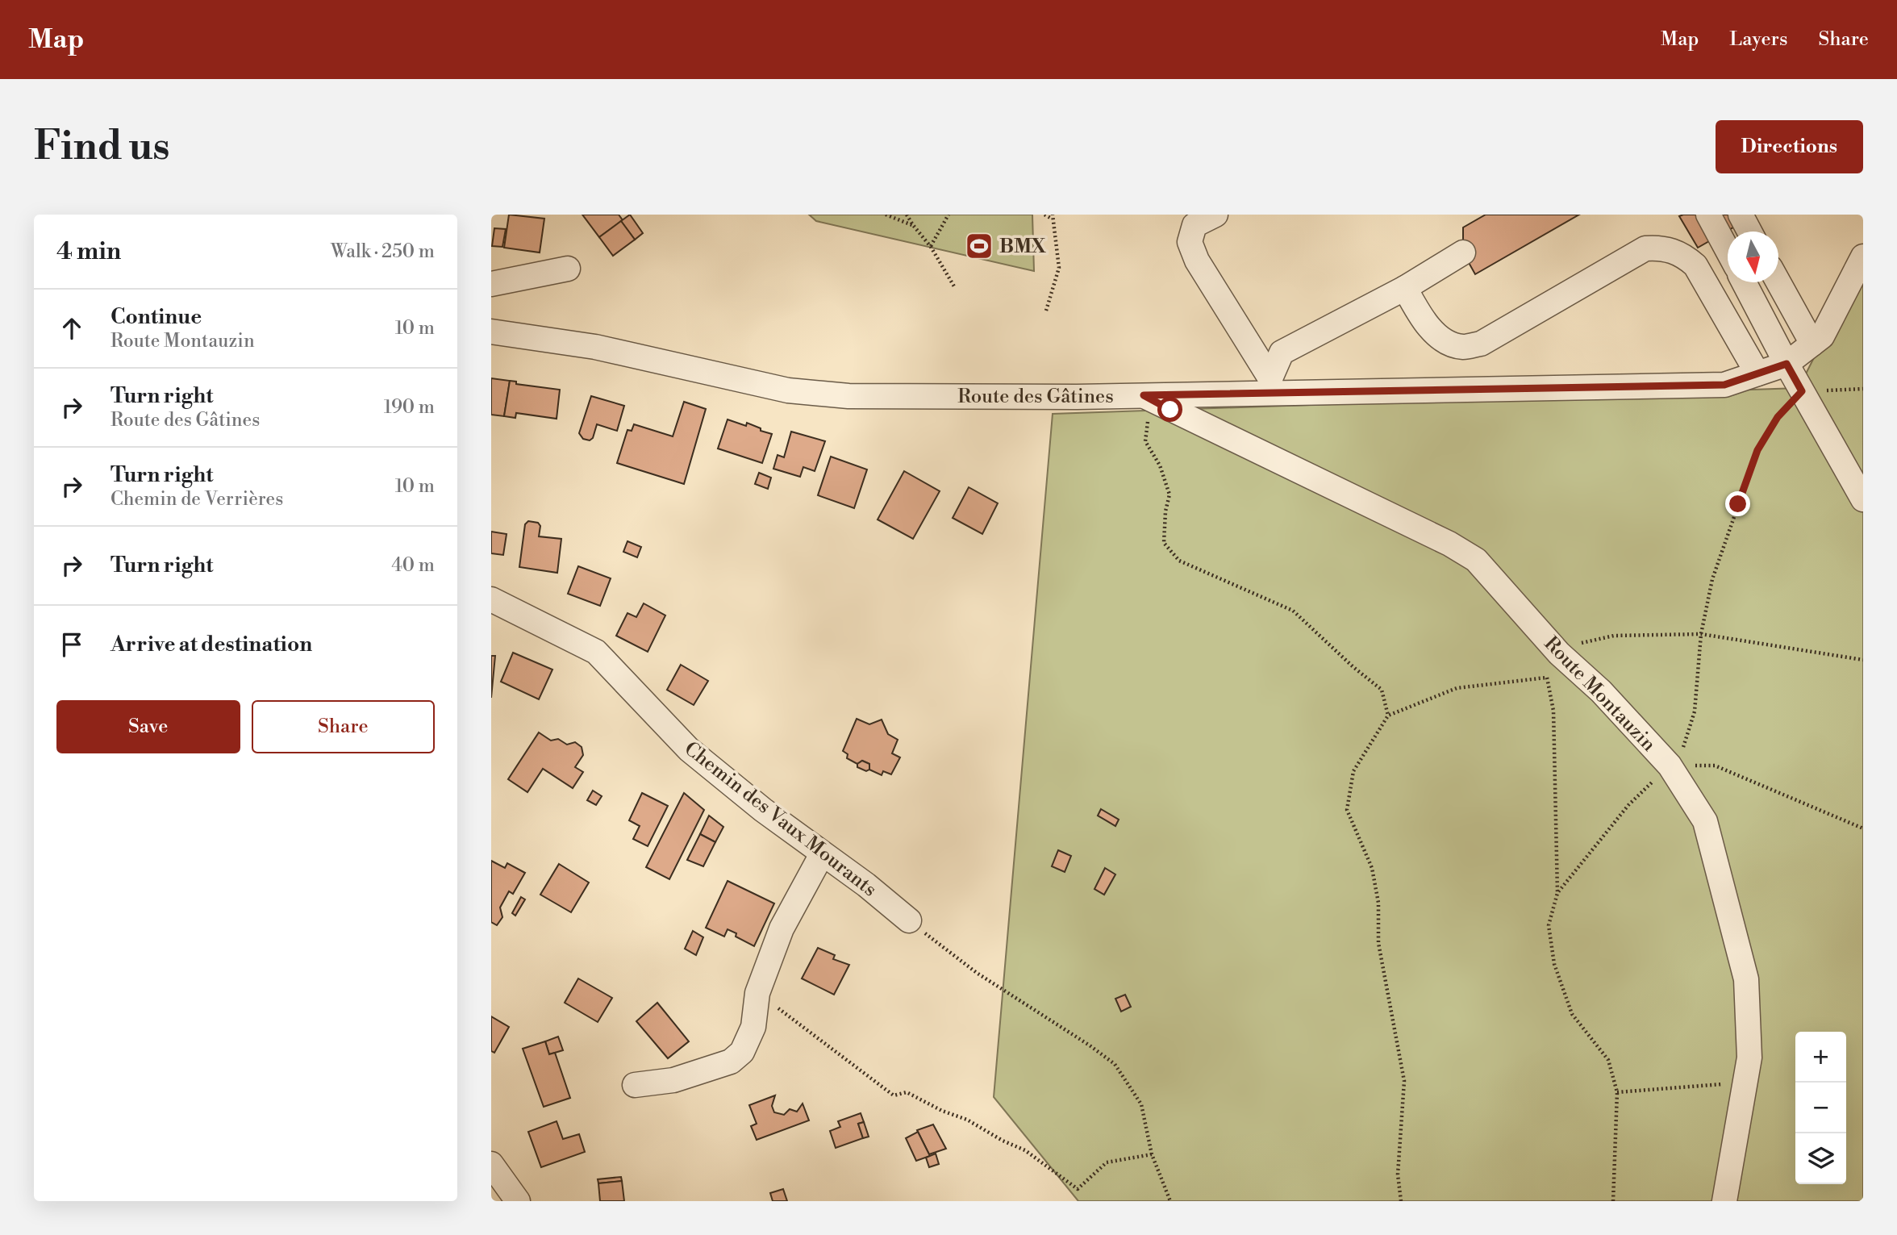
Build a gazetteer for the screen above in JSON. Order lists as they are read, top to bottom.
{
  "streets": {
    "street": ["Route des Gâtines", "Route Montauzin", "Chemin des Vaux Mourants"]
  },
  "crossings": [
    ["Route des Gâtines", "Route Montauzin"]
  ],
  "places": {
    "sports": ["BMX"]
  },
  "north": "bottom",
  "page": {
    "header": "Map",
    "nav": ["Map", "Layers", "Share"],
    "buttons": [
      "Directions",
      ["Save", "Share"]
    ],
    "title": "Find us",
    "heading": ["4 min", "Walk · 250 m"],
    "list": [
      ["Continue", "Route Montauzin", "10 m"],
      ["Turn right", "Route des Gâtines", "190 m"],
      ["Turn right", "Chemin de Verrières", "10 m"],
      ["Turn right", "40 m"],
      "Arrive at destination"
    ],
    "map_buttons": ["+", "−"]
  }
}
